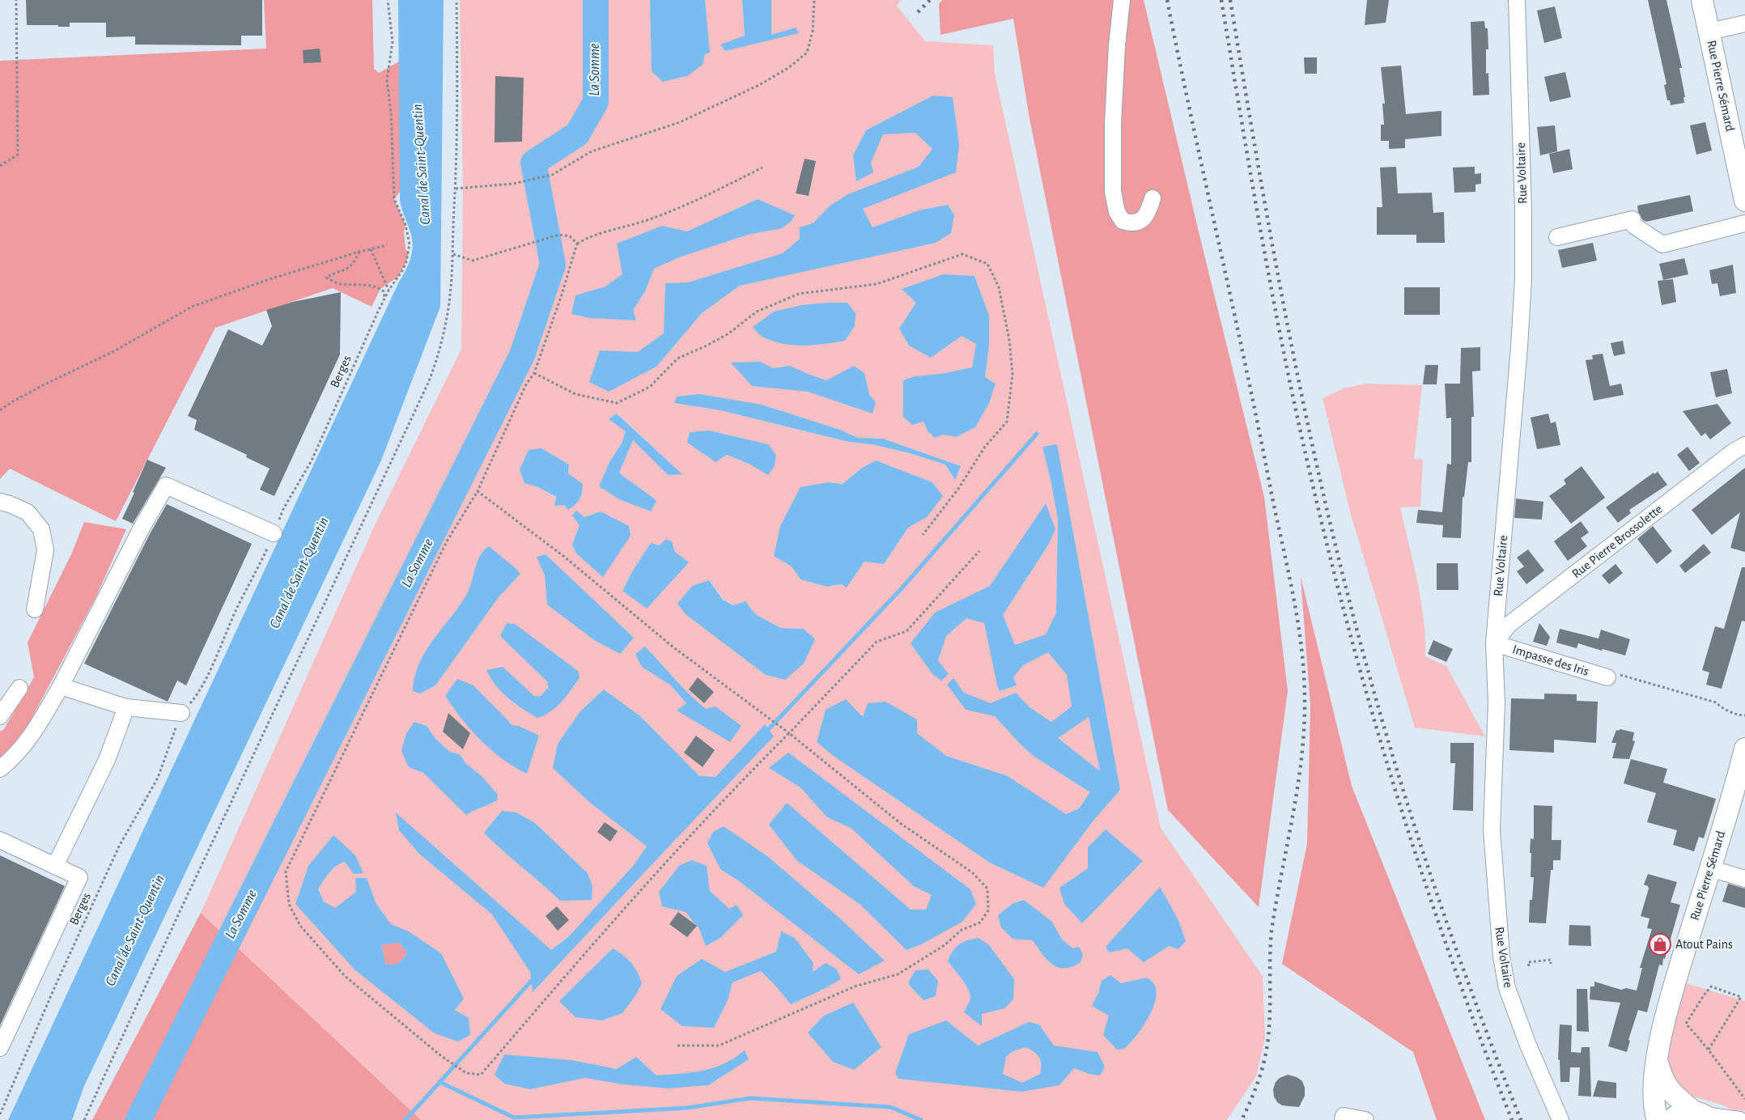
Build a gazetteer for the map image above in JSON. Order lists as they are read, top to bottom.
{
  "streets": {
    "main road": ["Rue Pierre Sémard"],
    "street": ["Rue Voltaire", "Rue Pierre Brossolette", "Impasse des Iris"],
    "path": ["Berges"]
  },
  "crossings": [
    ["Rue Voltaire", "Rue Pierre Brossolette"],
    ["Rue Voltaire", "Impasse des Iris"],
    ["Rue Pierre Brossolette", "Impasse des Iris"]
  ],
  "water": ["La Somme", "Canal de Saint-Quentin"],
  "places": {
    "shop": ["Atout Pains"]
  }
}
